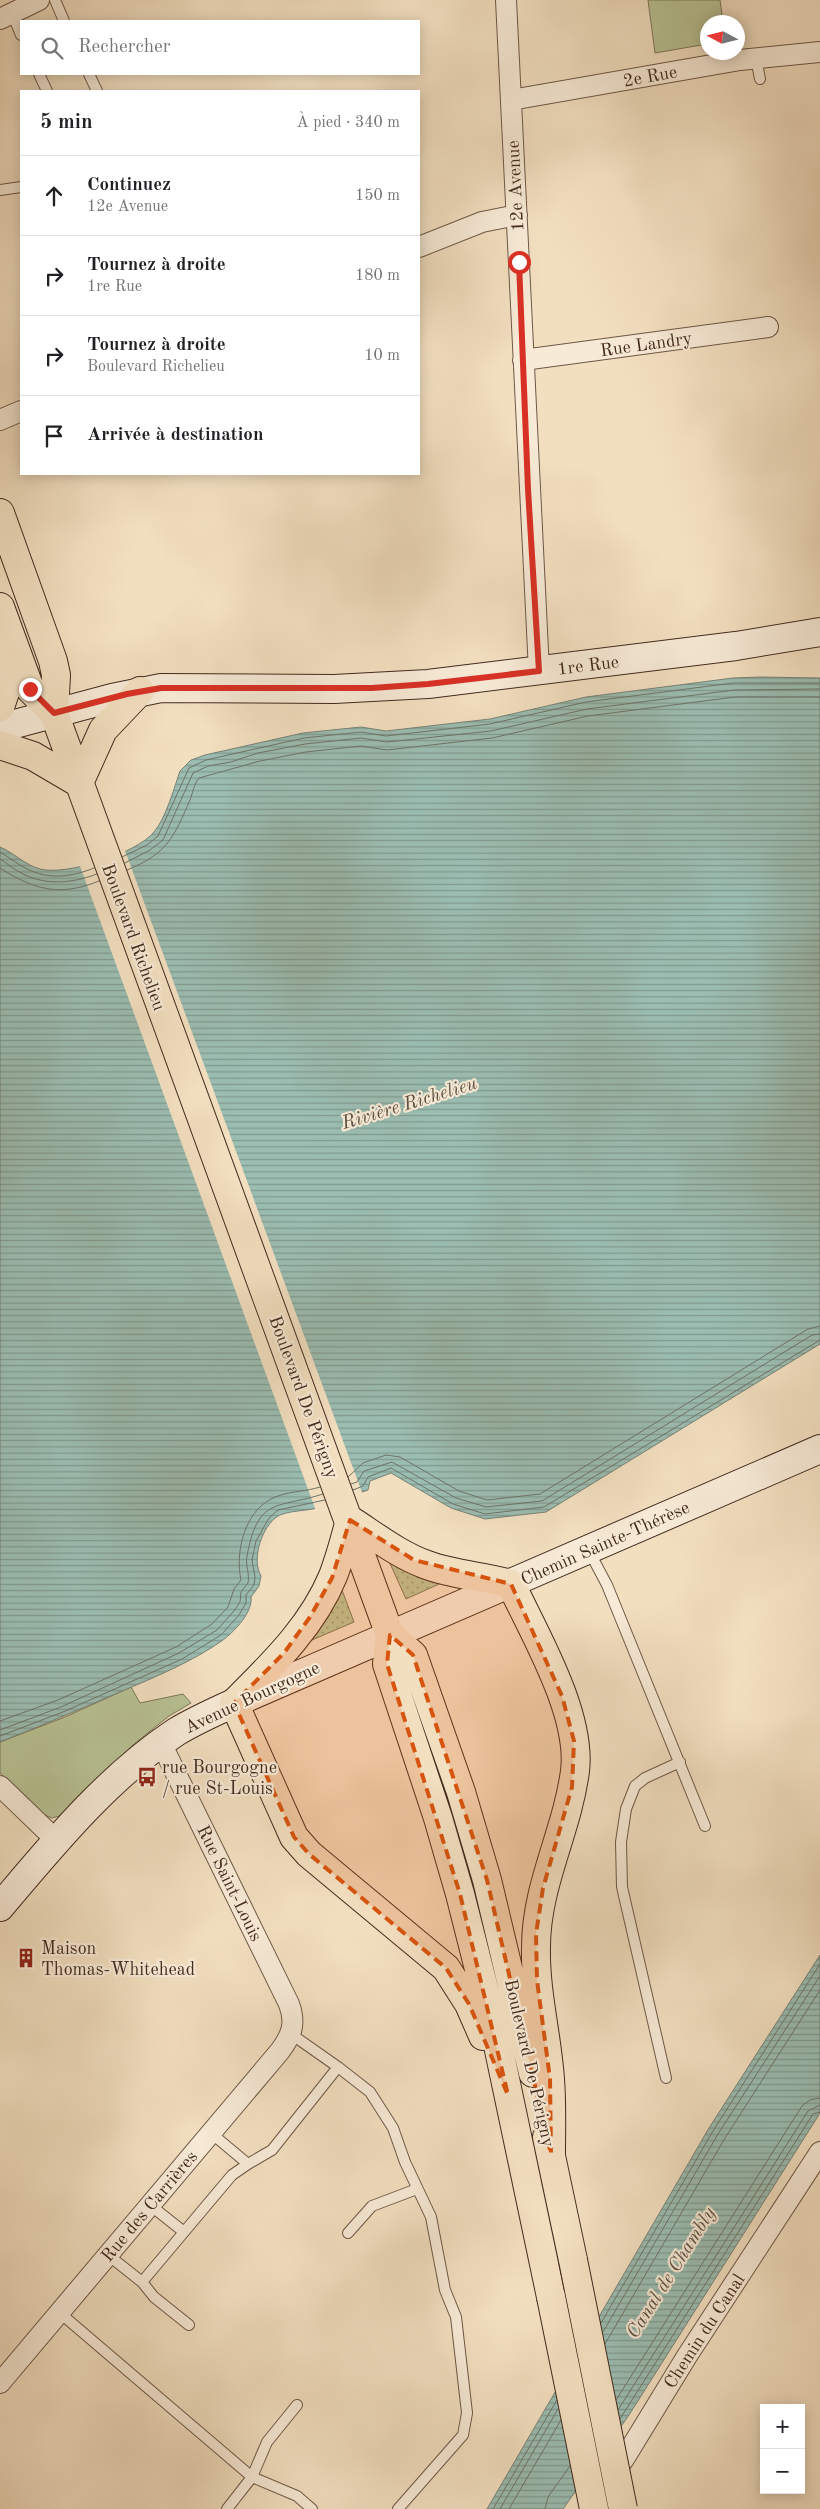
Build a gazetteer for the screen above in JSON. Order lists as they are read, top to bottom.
{
  "streets": {
    "main road": ["Boulevard Richelieu", "Boulevard De Périgny"],
    "street": [
      "2e Rue",
      "12e Avenue",
      "Rue Landry",
      "1re Rue",
      "Chemin Sainte-Thérèse",
      "Avenue Bourgogne",
      "Rue Saint-Louis",
      "Rue des Carrières",
      "Chemin du Canal"
    ]
  },
  "crossings": [
    ["2e Rue", "12e Avenue"],
    ["12e Avenue", "Rue Landry"],
    ["12e Avenue", "1re Rue"],
    ["1re Rue", "Boulevard Richelieu"],
    ["Boulevard Richelieu", "Boulevard De Périgny"],
    ["Boulevard De Périgny", "Chemin Sainte-Thérèse"],
    ["Boulevard De Périgny", "Avenue Bourgogne"],
    ["Chemin Sainte-Thérèse", "Avenue Bourgogne"],
    ["Avenue Bourgogne", "Rue Saint-Louis"],
    ["Rue Saint-Louis", "Rue des Carrières"]
  ],
  "water": ["Rivière Richelieu", "Canal de Chambly"],
  "places": {
    "bus stop": ["rue Bourgogne / rue St-Louis"],
    "building": ["Maison Thomas-Whitehead"]
  },
  "north": "left",
  "page": {
    "search": "Rechercher",
    "heading": ["5 min", "À pied · 340 m"],
    "list": [
      ["Continuez", "12e Avenue", "150 m"],
      ["Tournez à droite", "1re Rue", "180 m"],
      ["Tournez à droite", "Boulevard Richelieu", "10 m"],
      "Arrivée à destination"
    ],
    "map_buttons": ["+", "−"]
  }
}
